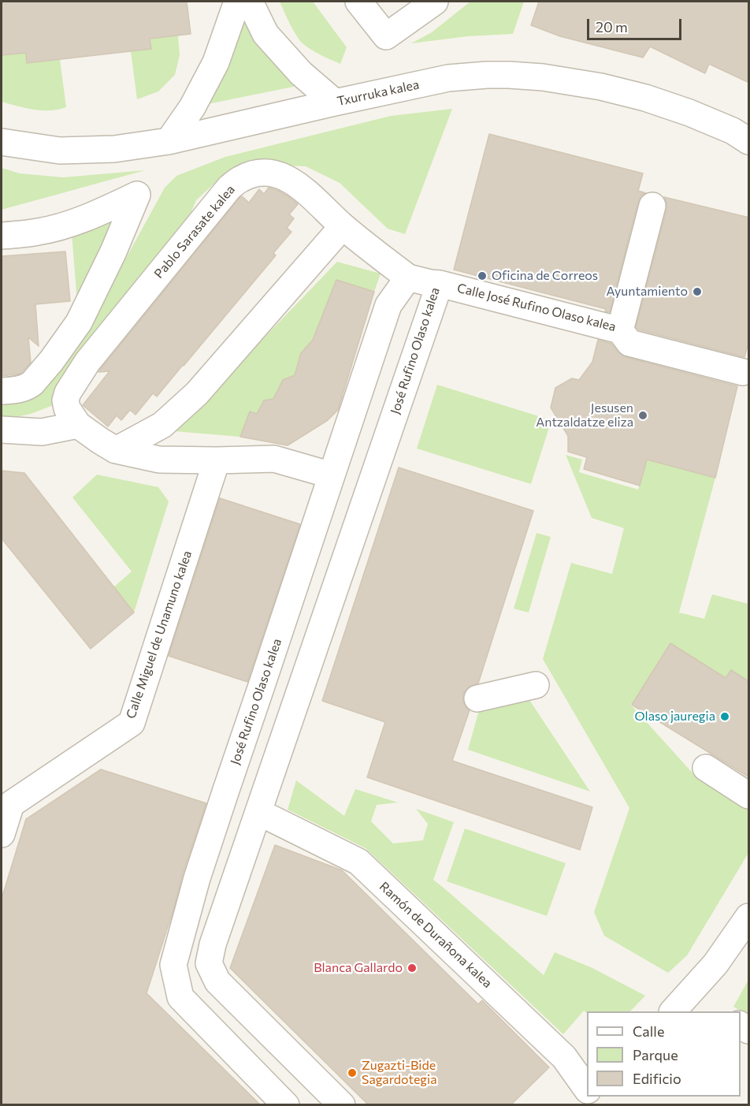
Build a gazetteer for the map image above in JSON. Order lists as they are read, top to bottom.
{
  "streets": {
    "street": [
      "Txurruka kalea",
      "Pablo Sarasate kalea",
      "Calle José Rufino Olaso kalea",
      "José Rufino Olaso kalea",
      "Calle Miguel de Unamuno kalea",
      "Ramón de Durañona kalea"
    ]
  },
  "crossings": [
    ["Pablo Sarasate kalea", "José Rufino Olaso kalea"],
    ["Pablo Sarasate kalea", "Calle Miguel de Unamuno kalea"],
    ["Calle José Rufino Olaso kalea", "José Rufino Olaso kalea"],
    ["José Rufino Olaso kalea", "Ramón de Durañona kalea"]
  ],
  "places": [
    "Oficina de Correos",
    "Ayuntamiento",
    "Jesusen Antzaldatze eliza",
    "Olaso jauregia",
    "Blanca Gallardo",
    "Zugazti-Bide Sagardotegia"
  ],
  "legend": ["Calle", "Parque", "Edificio"],
  "scale_bar": "20 m"
}
